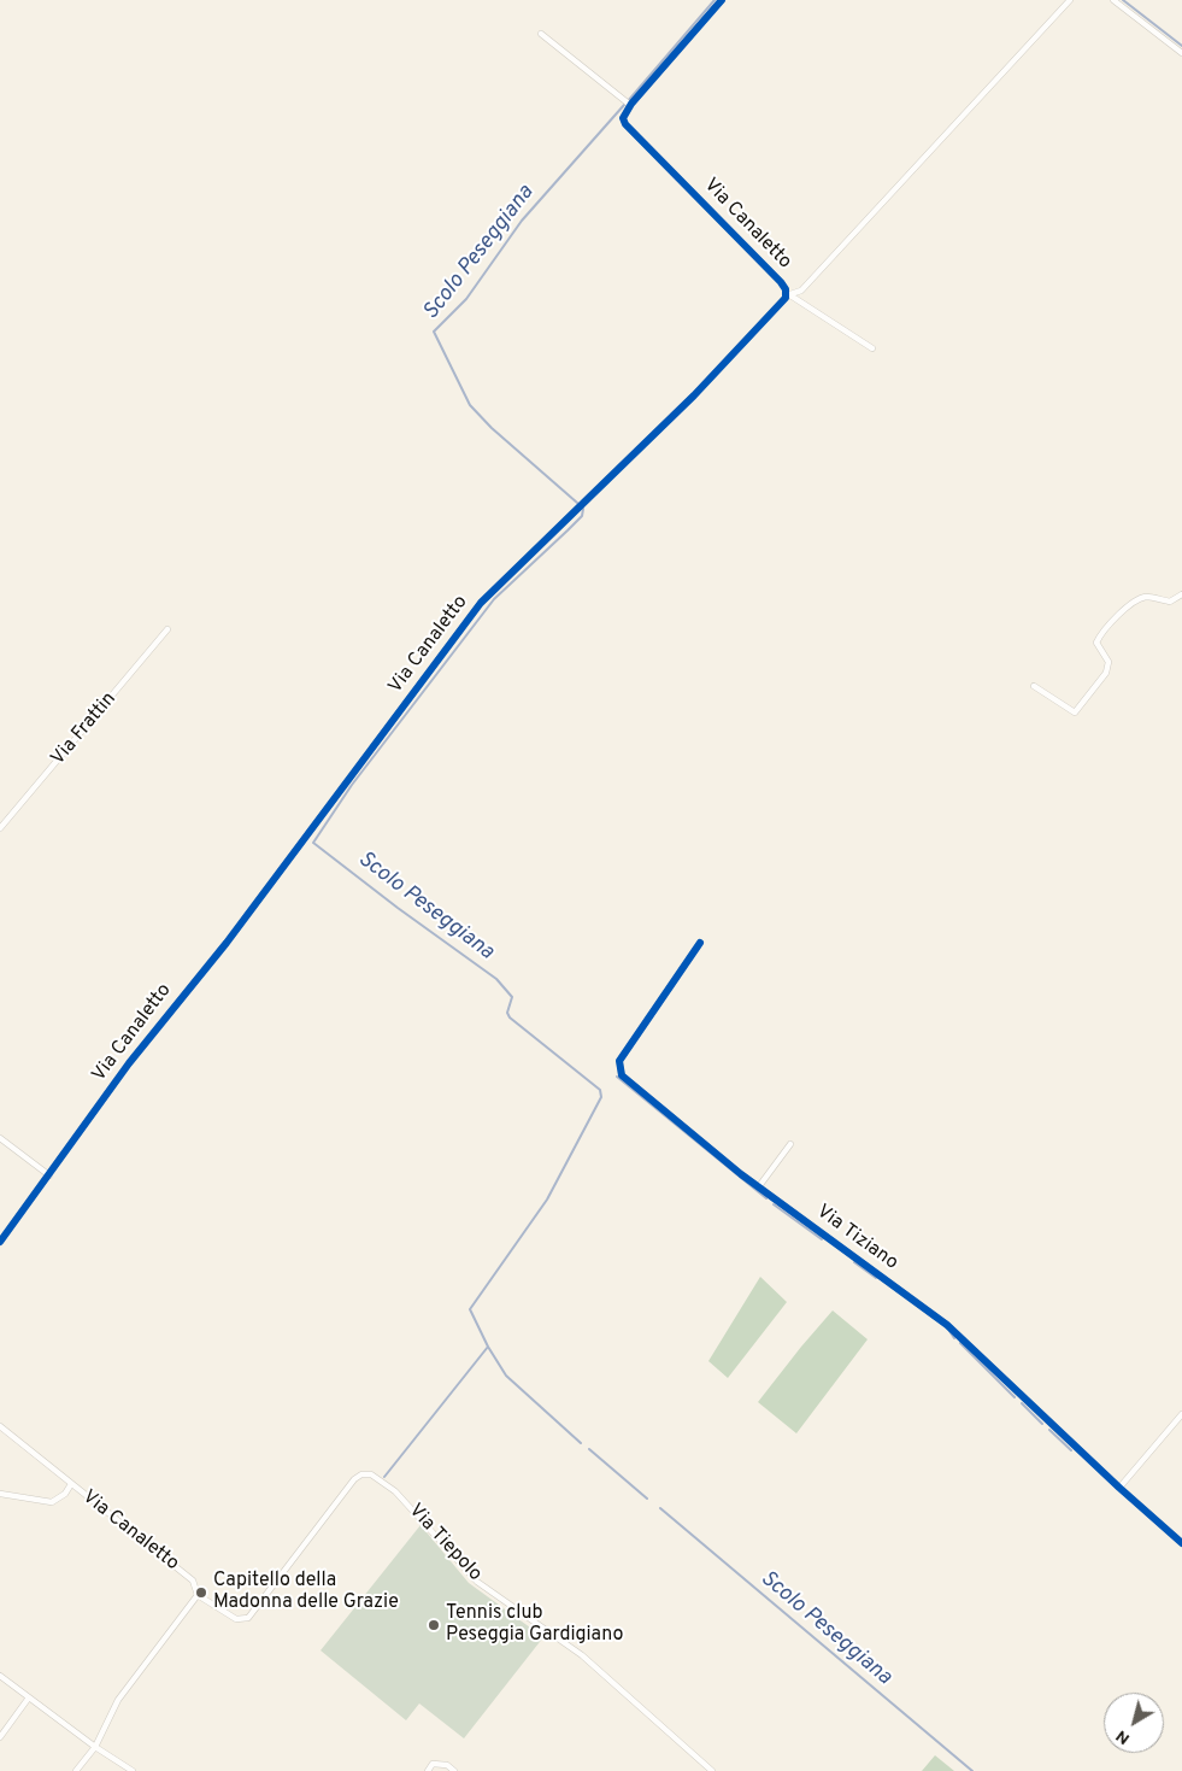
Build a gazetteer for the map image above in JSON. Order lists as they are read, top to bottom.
{
  "streets": {
    "street": [
      "Via Canaletto",
      "Via Frattin",
      "Via Tiziano",
      "Via Tiepolo"
    ]
  },
  "crossings": [
    ["Via Canaletto", "Via Tiepolo"]
  ],
  "water": ["Scolo Peseggiana"],
  "places": ["Capitello della Madonna delle Grazie", "Tennis club Peseggia Gardigiano"],
  "north": "bottom left"
}
